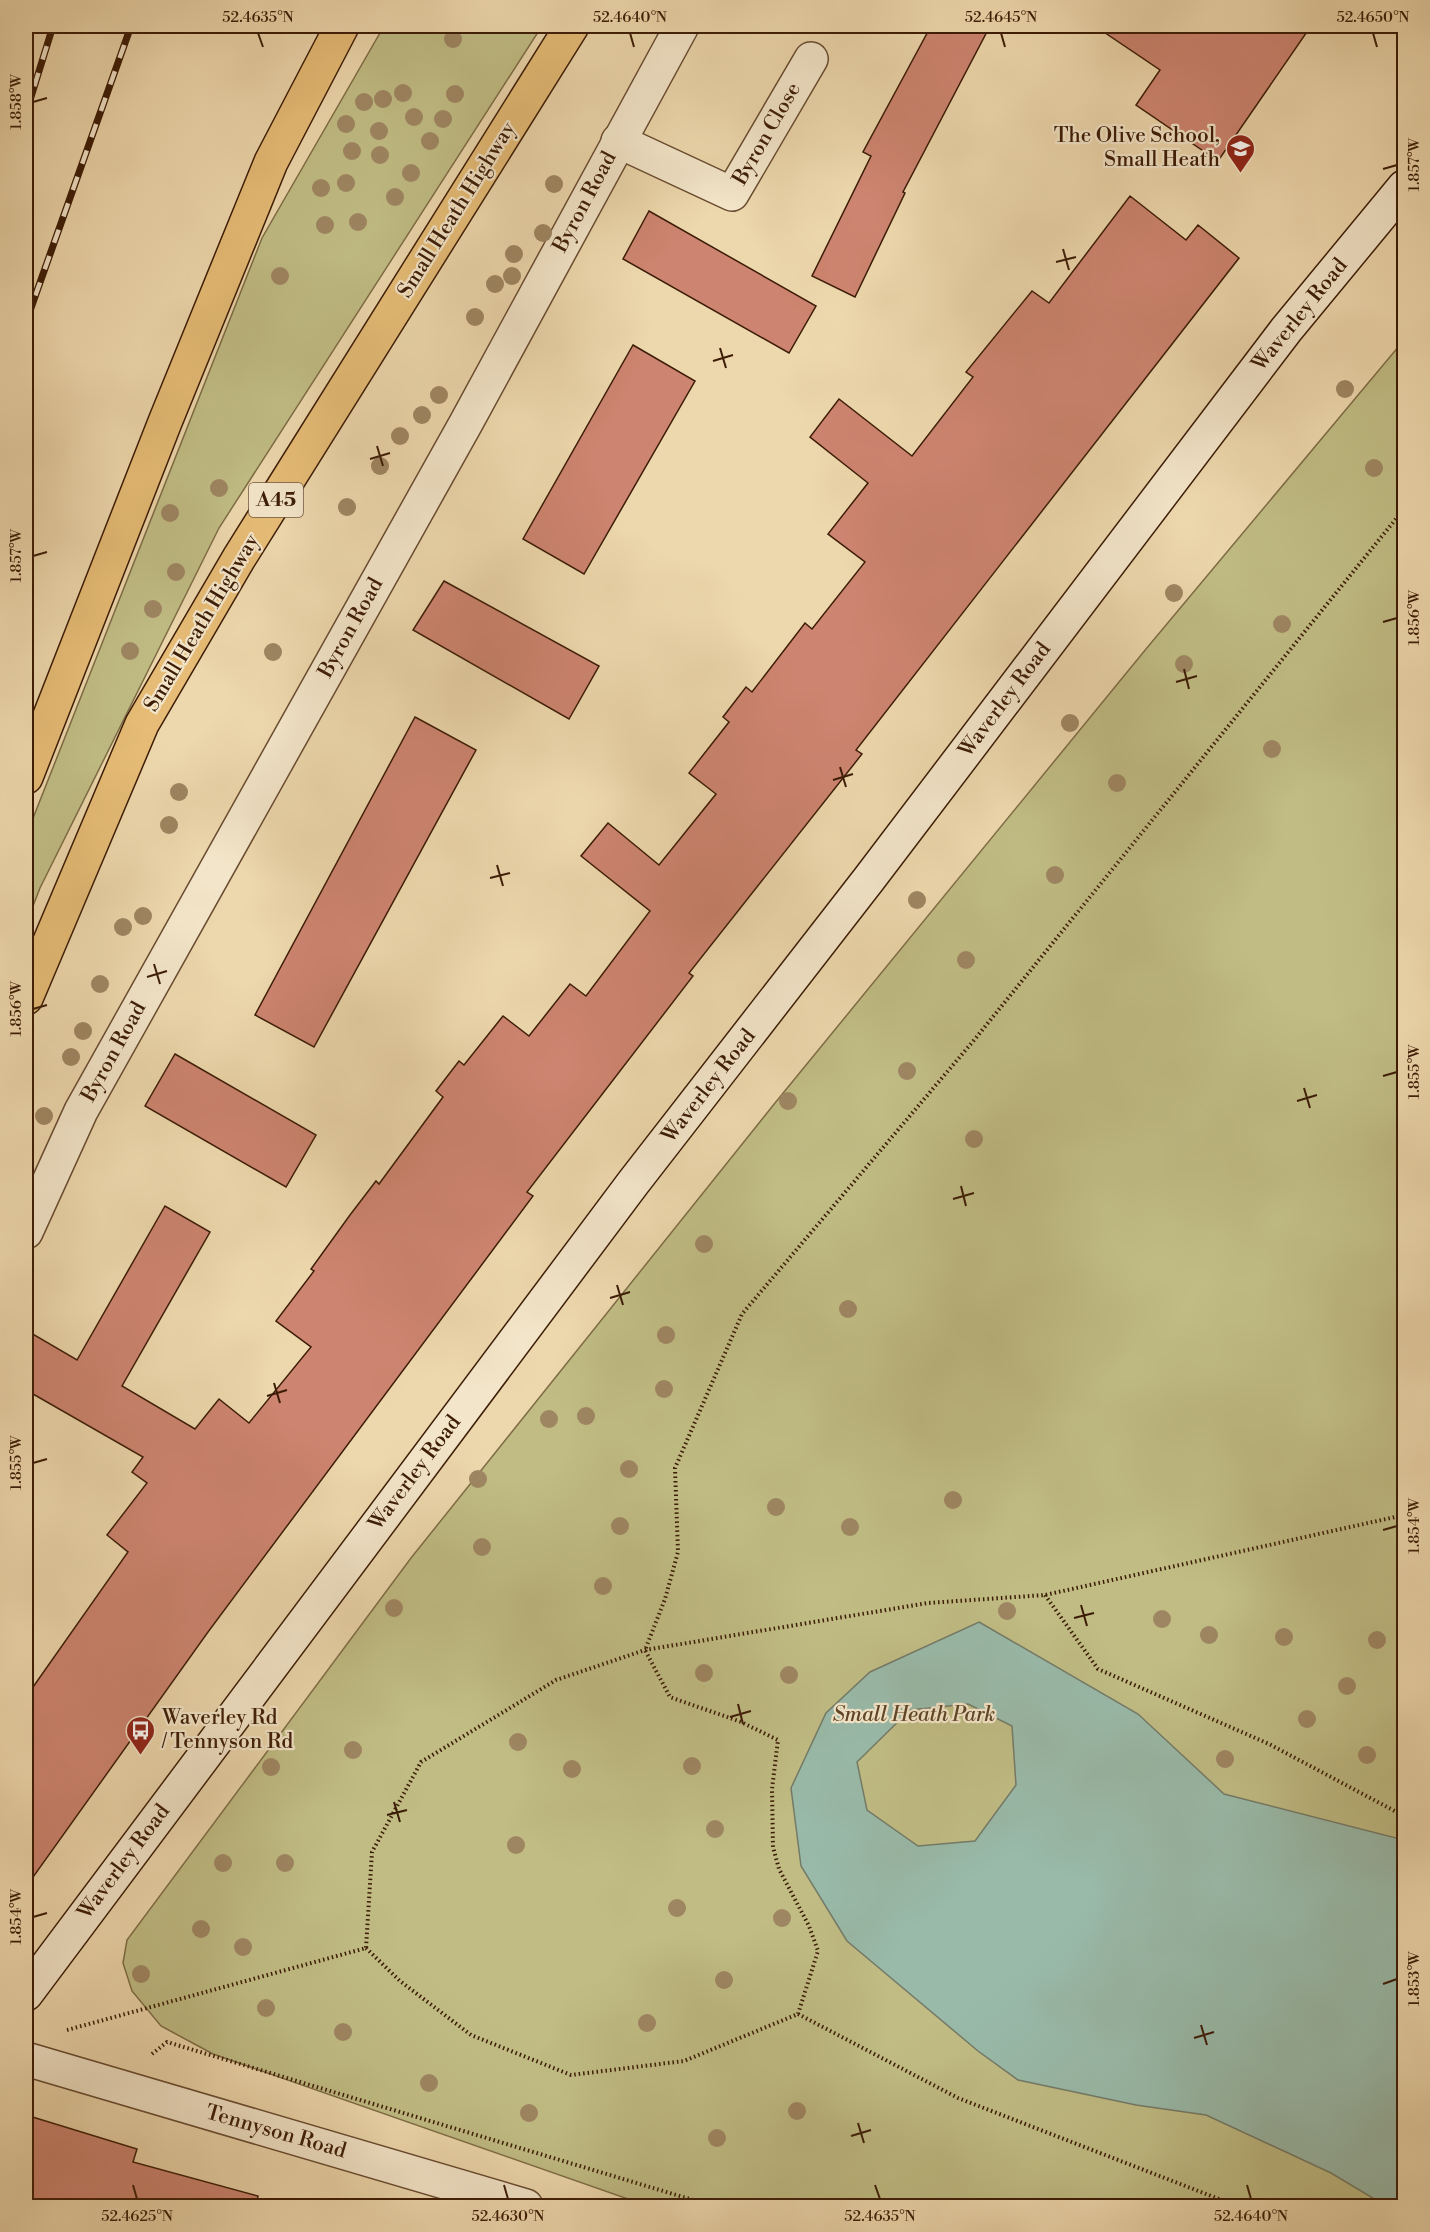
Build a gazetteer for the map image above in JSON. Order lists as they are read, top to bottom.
{
  "streets": {
    "highway": ["Small Heath Highway", "A45"],
    "street": [
      "Byron Close",
      "Byron Road",
      "Waverley Road",
      "Tennyson Road"
    ]
  },
  "crossings": [
    ["Byron Close", "Byron Road"]
  ],
  "parks": ["Small Heath Park"],
  "places": {
    "school or university": ["The Olive School, Small Heath"],
    "bus stop": ["Waverley Rd / Tennyson Rd"]
  },
  "coordinates": [
    "52.4635°N",
    "52.4640°N",
    "52.4645°N",
    "52.4650°N",
    "1.858°W",
    "1.857°W",
    "1.856°W",
    "1.855°W",
    "1.854°W",
    "1.853°W",
    "52.4625°N",
    "52.4630°N"
  ]
}
